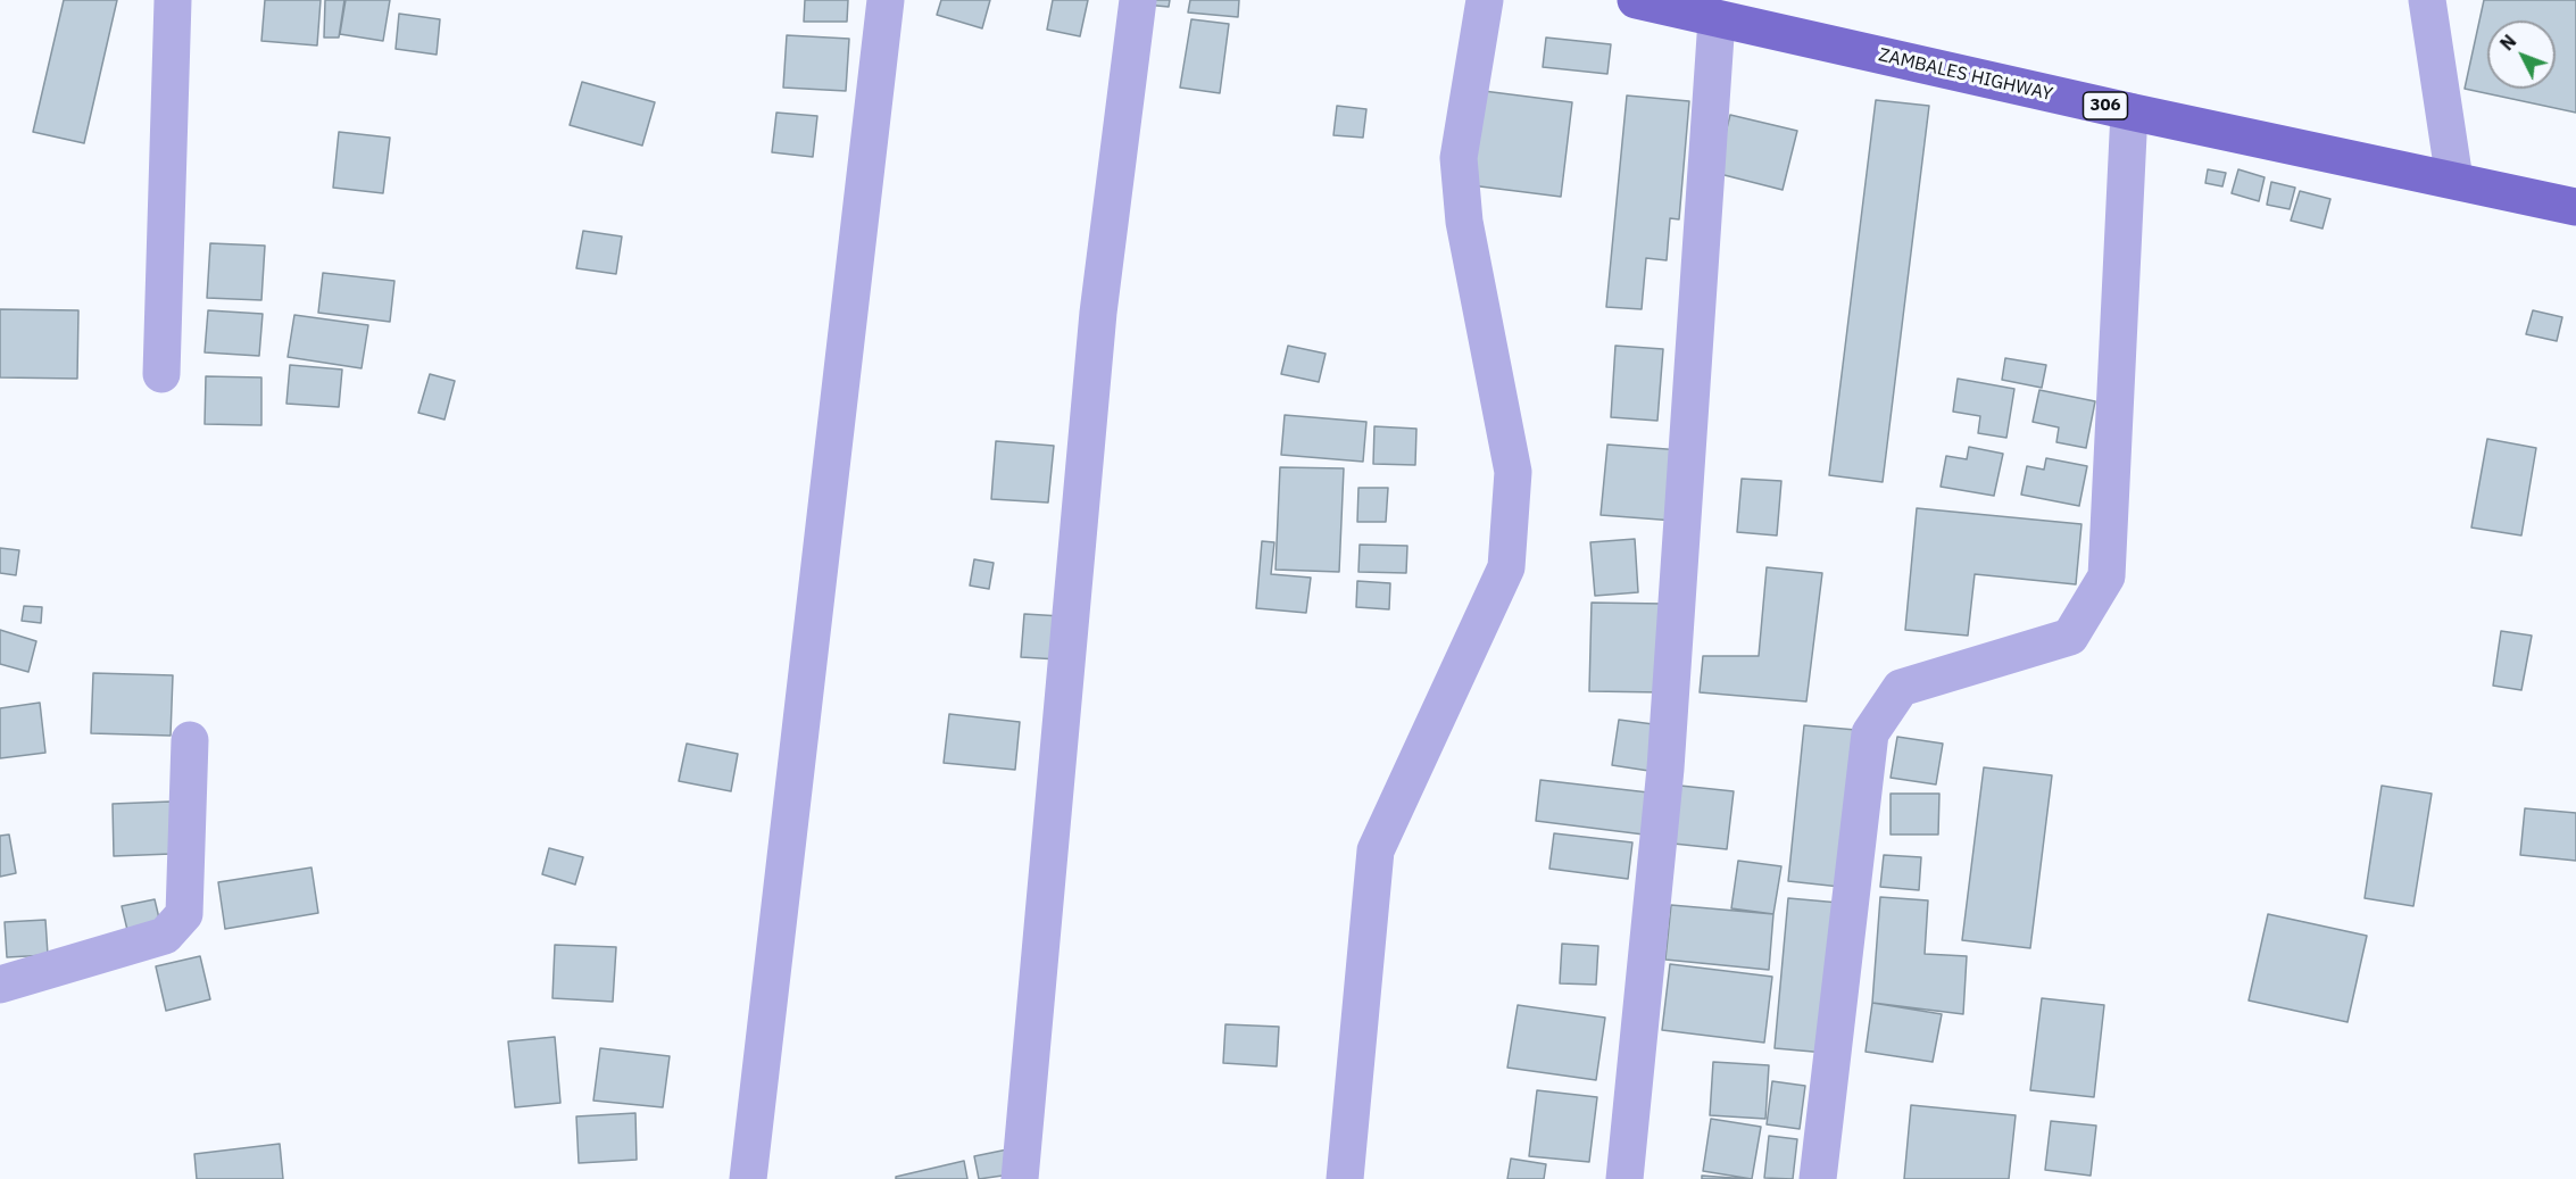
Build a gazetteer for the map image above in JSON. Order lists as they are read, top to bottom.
{
  "streets": {
    "main road": ["ZAMBALES HIGHWAY", "306"]
  },
  "north": "top left"
}
